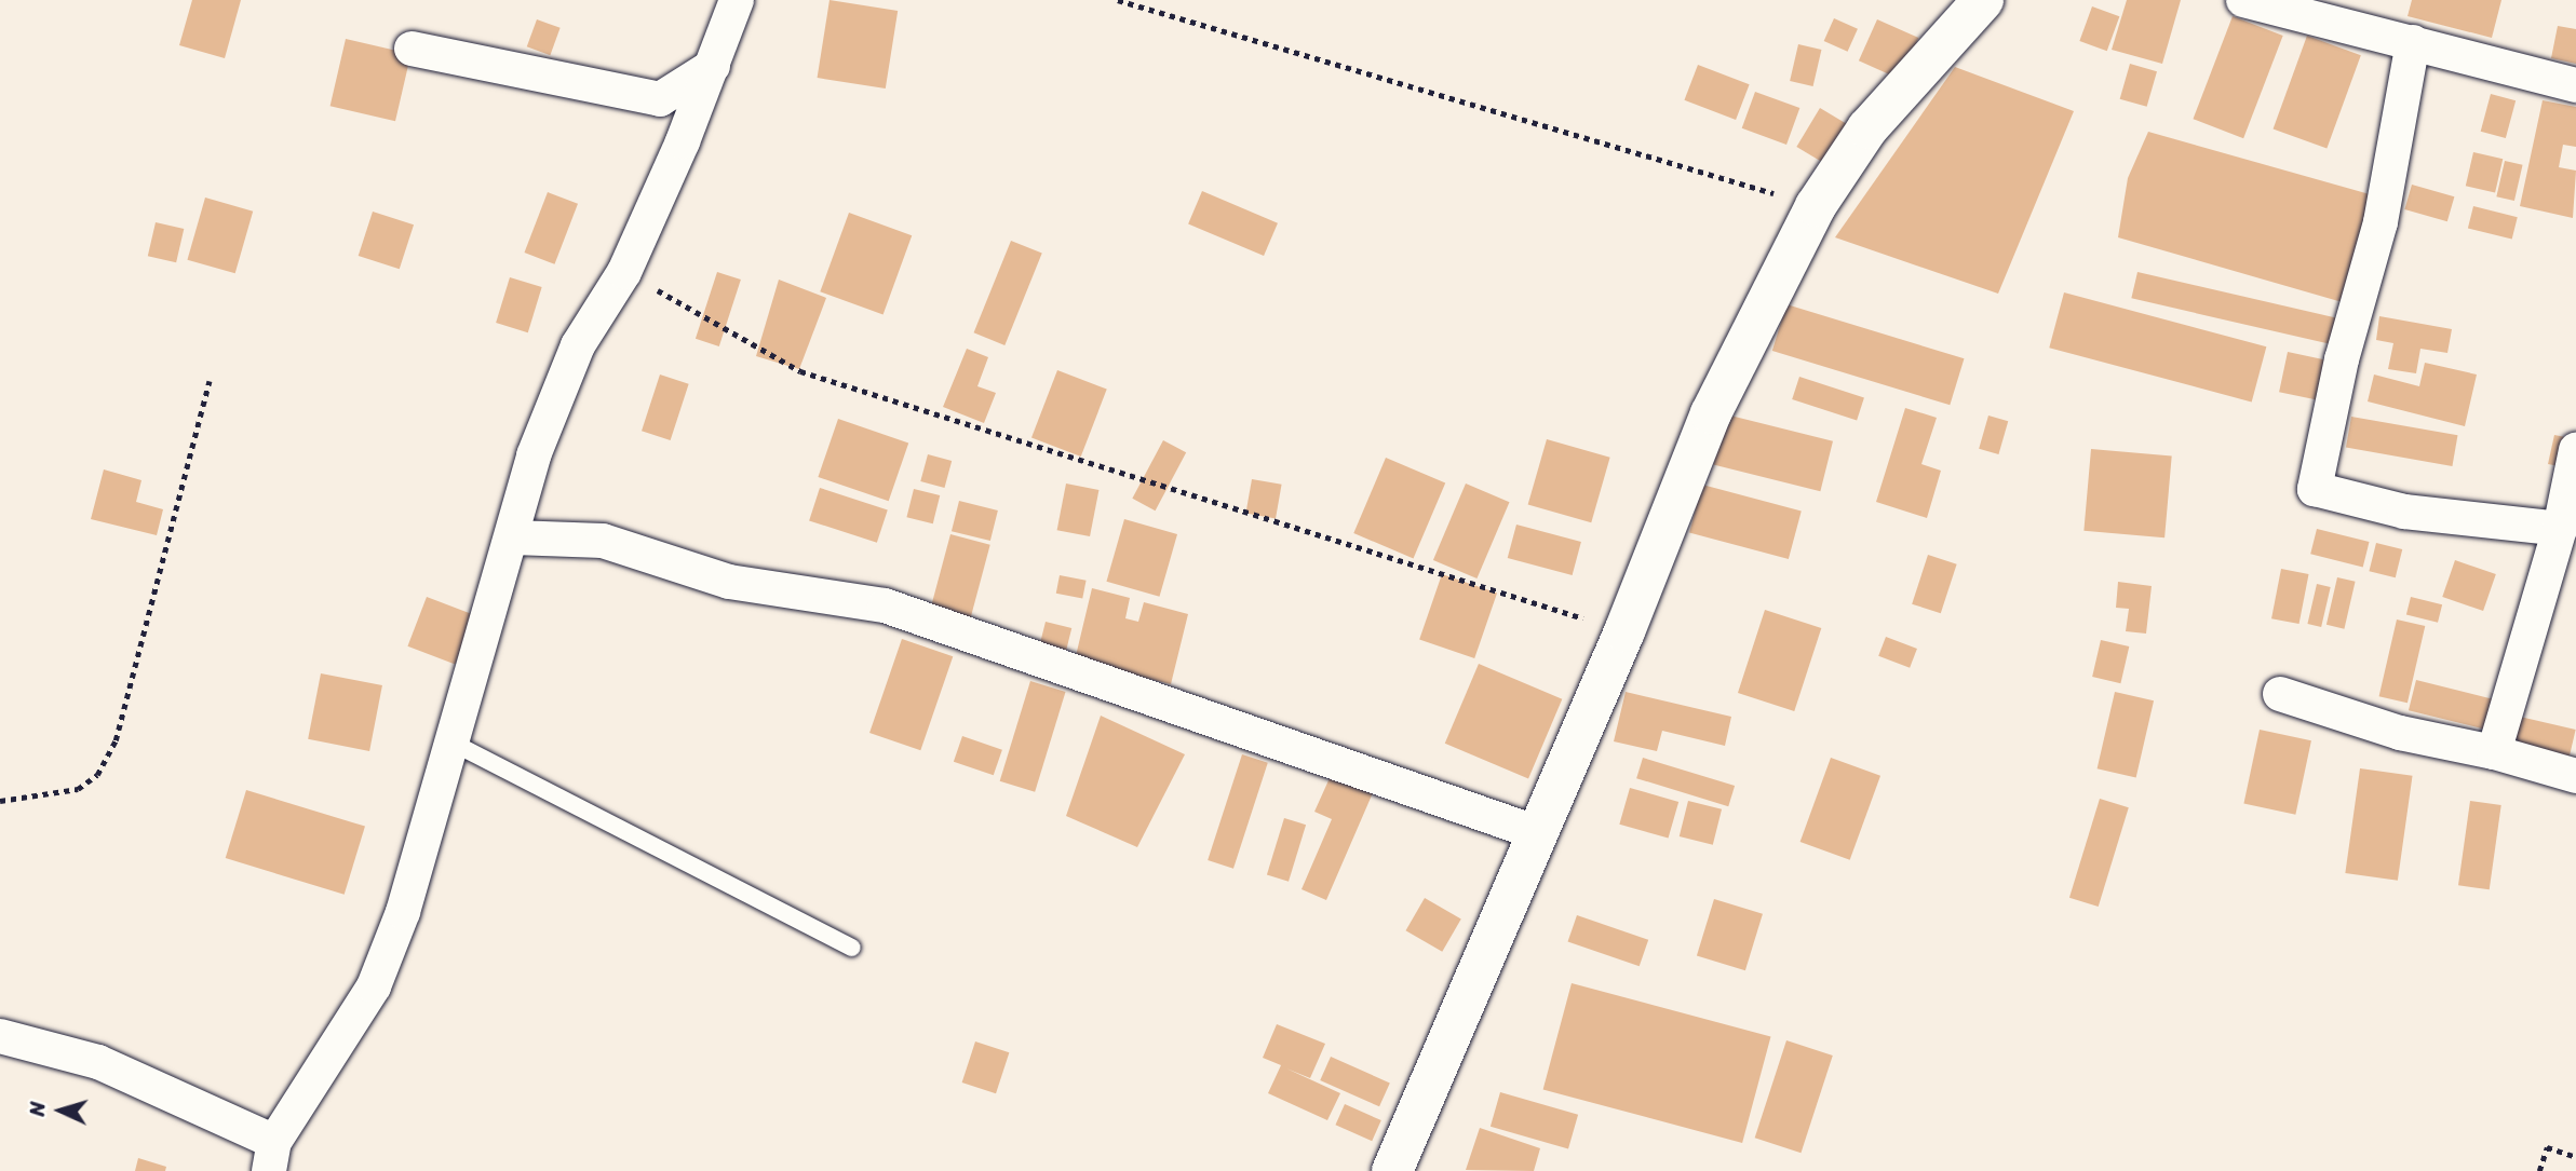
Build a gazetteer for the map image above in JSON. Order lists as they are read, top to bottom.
{
  "north": "left"
}
